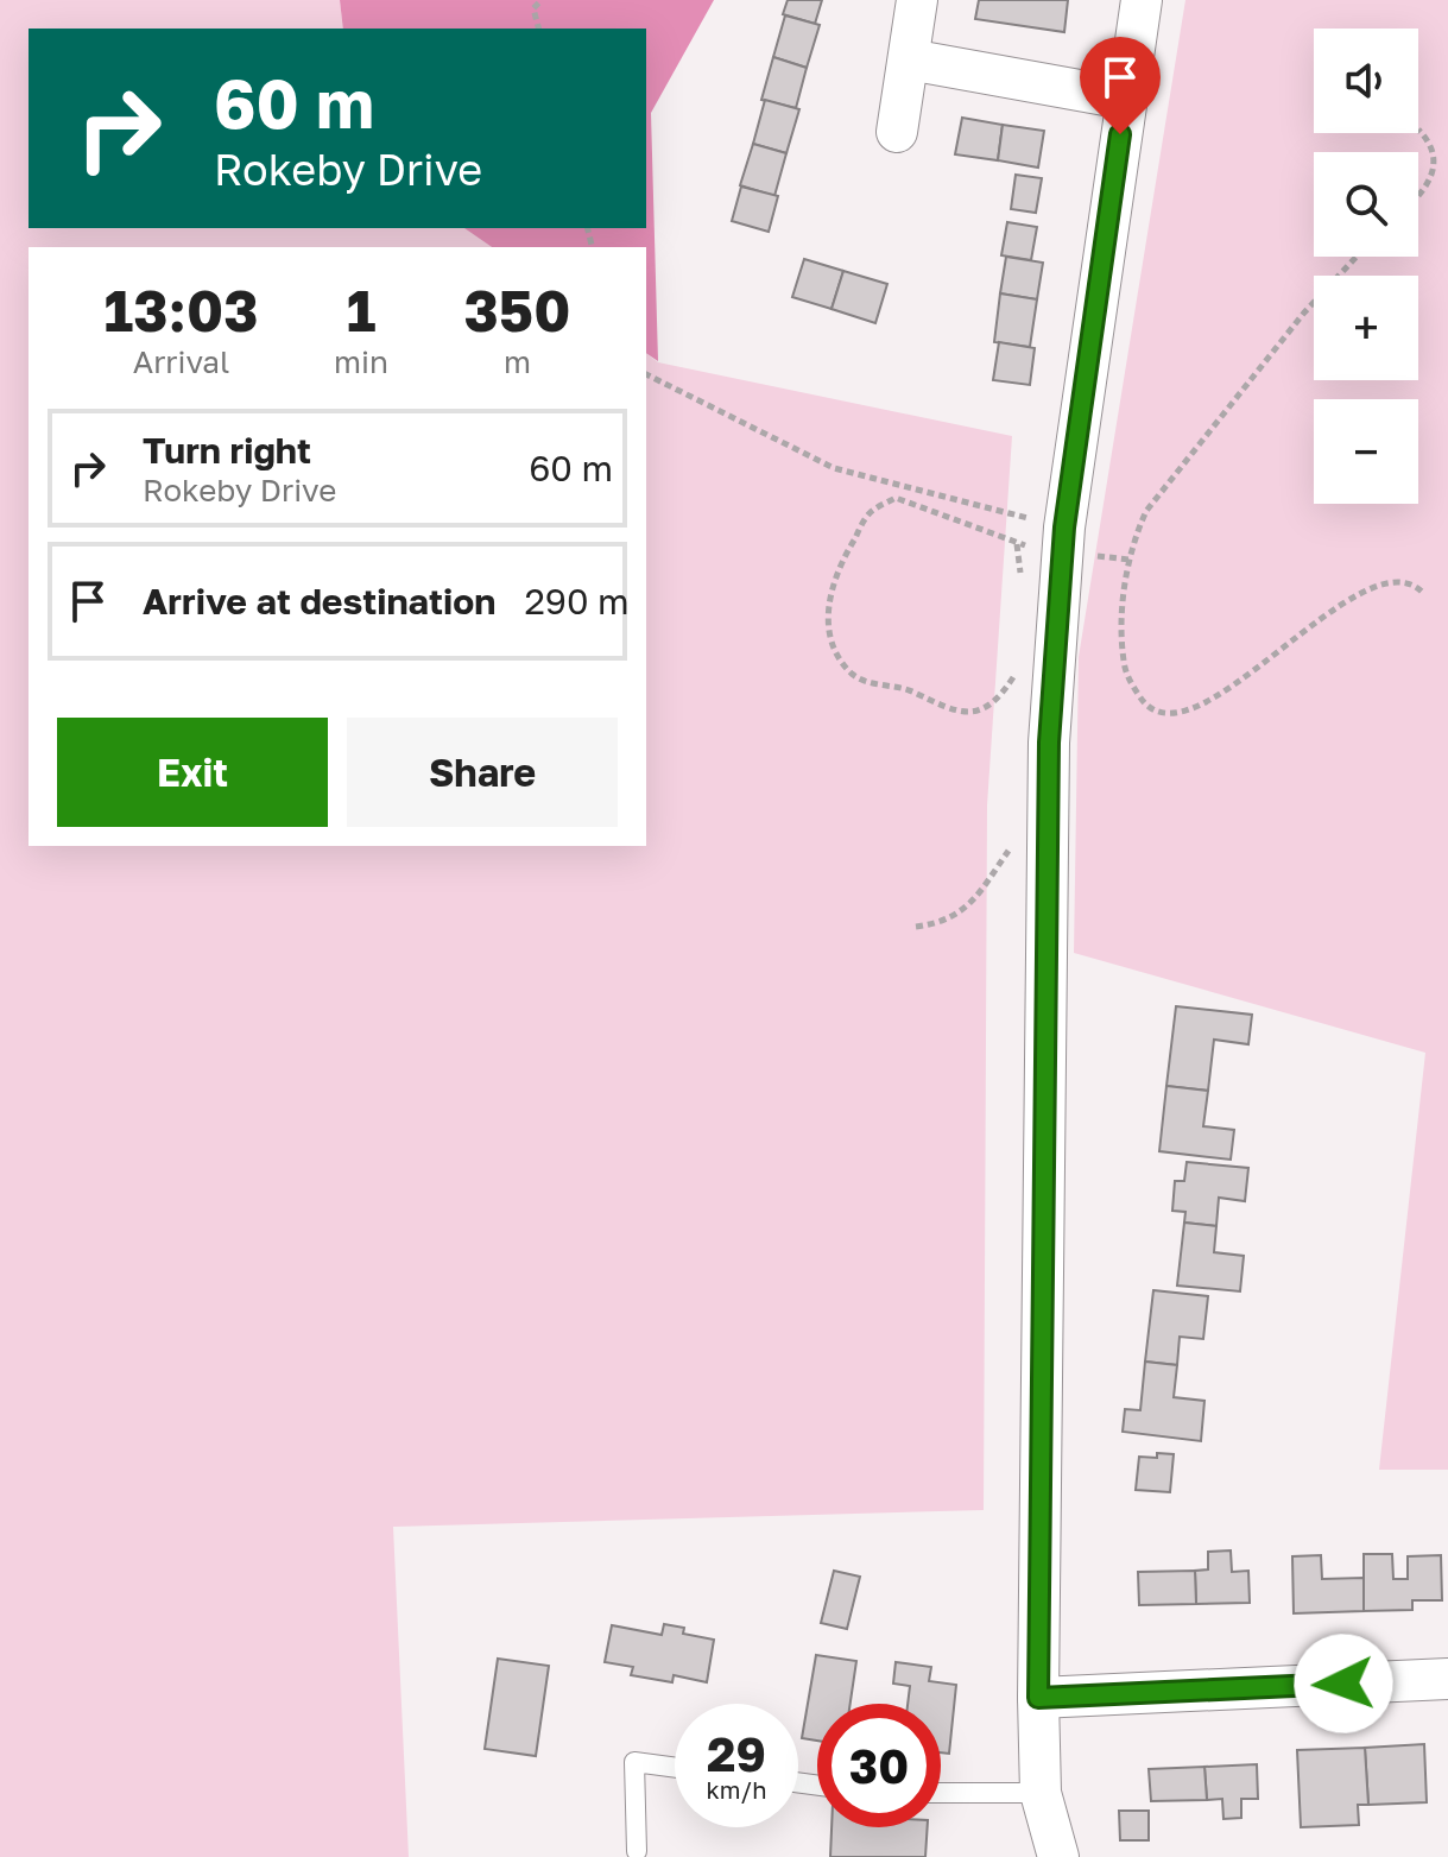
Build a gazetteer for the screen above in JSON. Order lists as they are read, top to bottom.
{
  "page": {
    "map_buttons": ["+", "−"],
    "turn": ["60 m", "Rokeby Drive"],
    "eta": [
      "13:03",
      "Arrival",
      "1",
      "min",
      "350",
      "m"
    ],
    "list": [
      {
        "name": "Turn right",
        "note": "Rokeby Drive",
        "value": "60 m"
      },
      {
        "name": "Arrive at destination",
        "value": "290 m"
      }
    ],
    "buttons": ["Exit", "Share"],
    "speed": "29 km/h",
    "limit": "30"
  }
}
